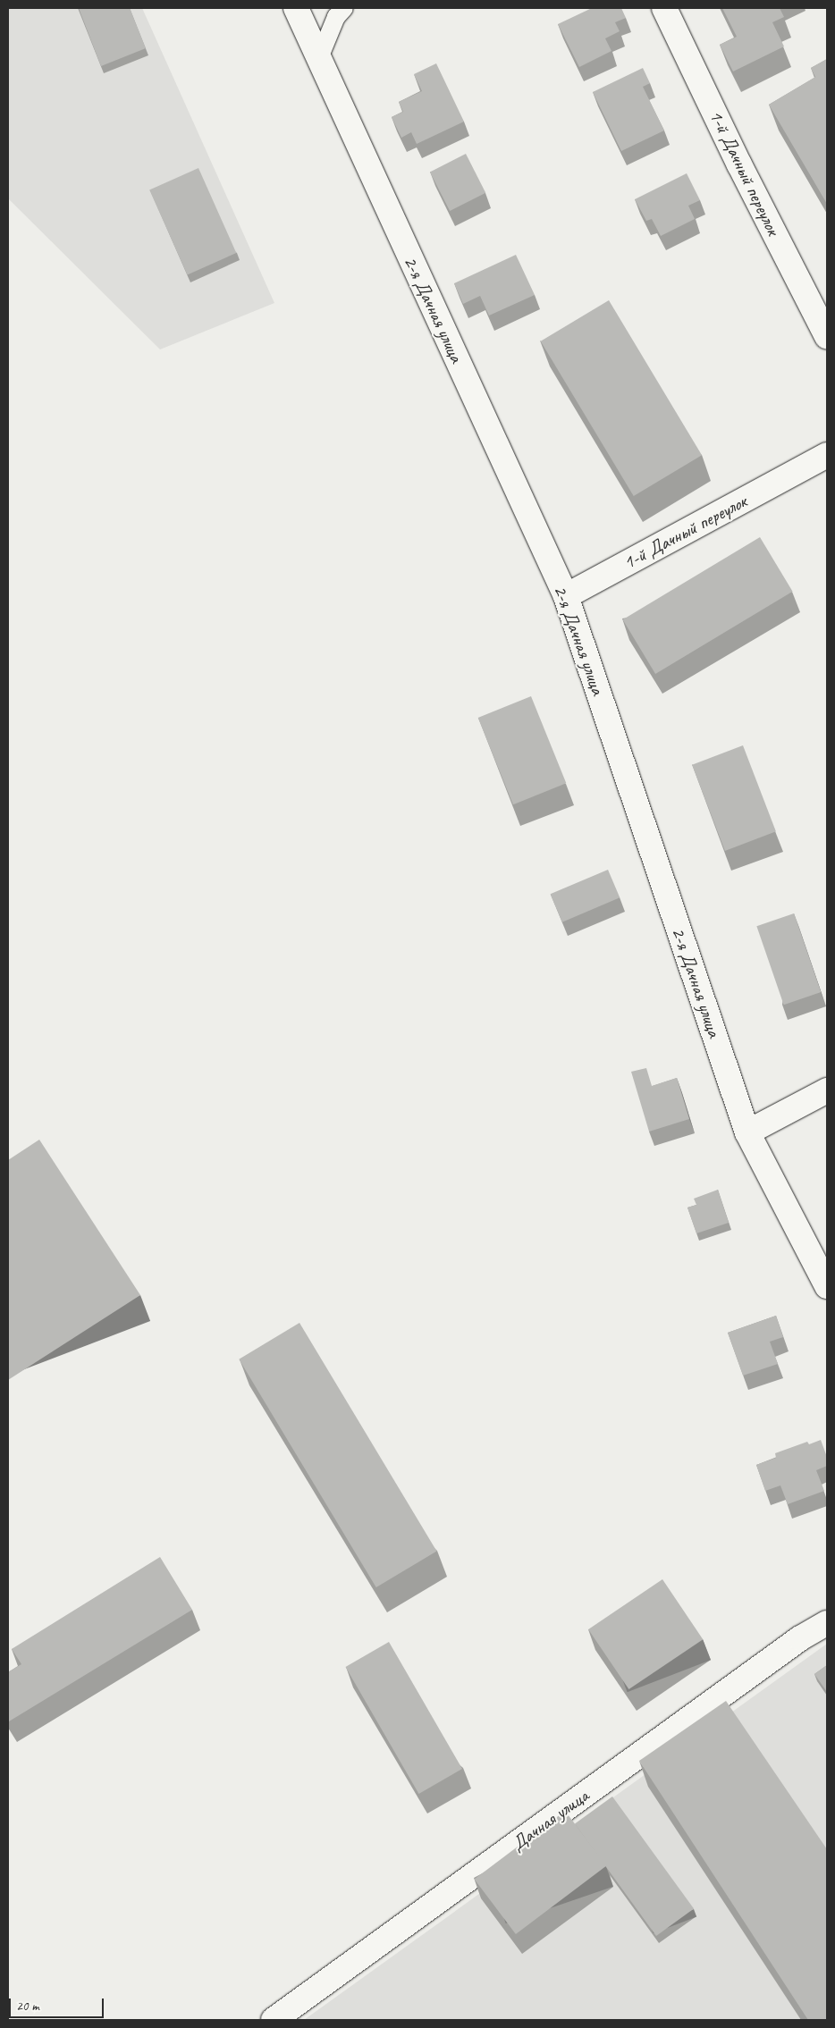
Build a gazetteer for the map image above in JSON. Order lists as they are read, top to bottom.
{
  "streets": {
    "street": ["1-й Дачный переулок", "2-я Дачная улица", "Дачная улица"]
  },
  "crossings": [
    ["1-й Дачный переулок", "2-я Дачная улица"]
  ],
  "scale_bar": "20 m"
}
